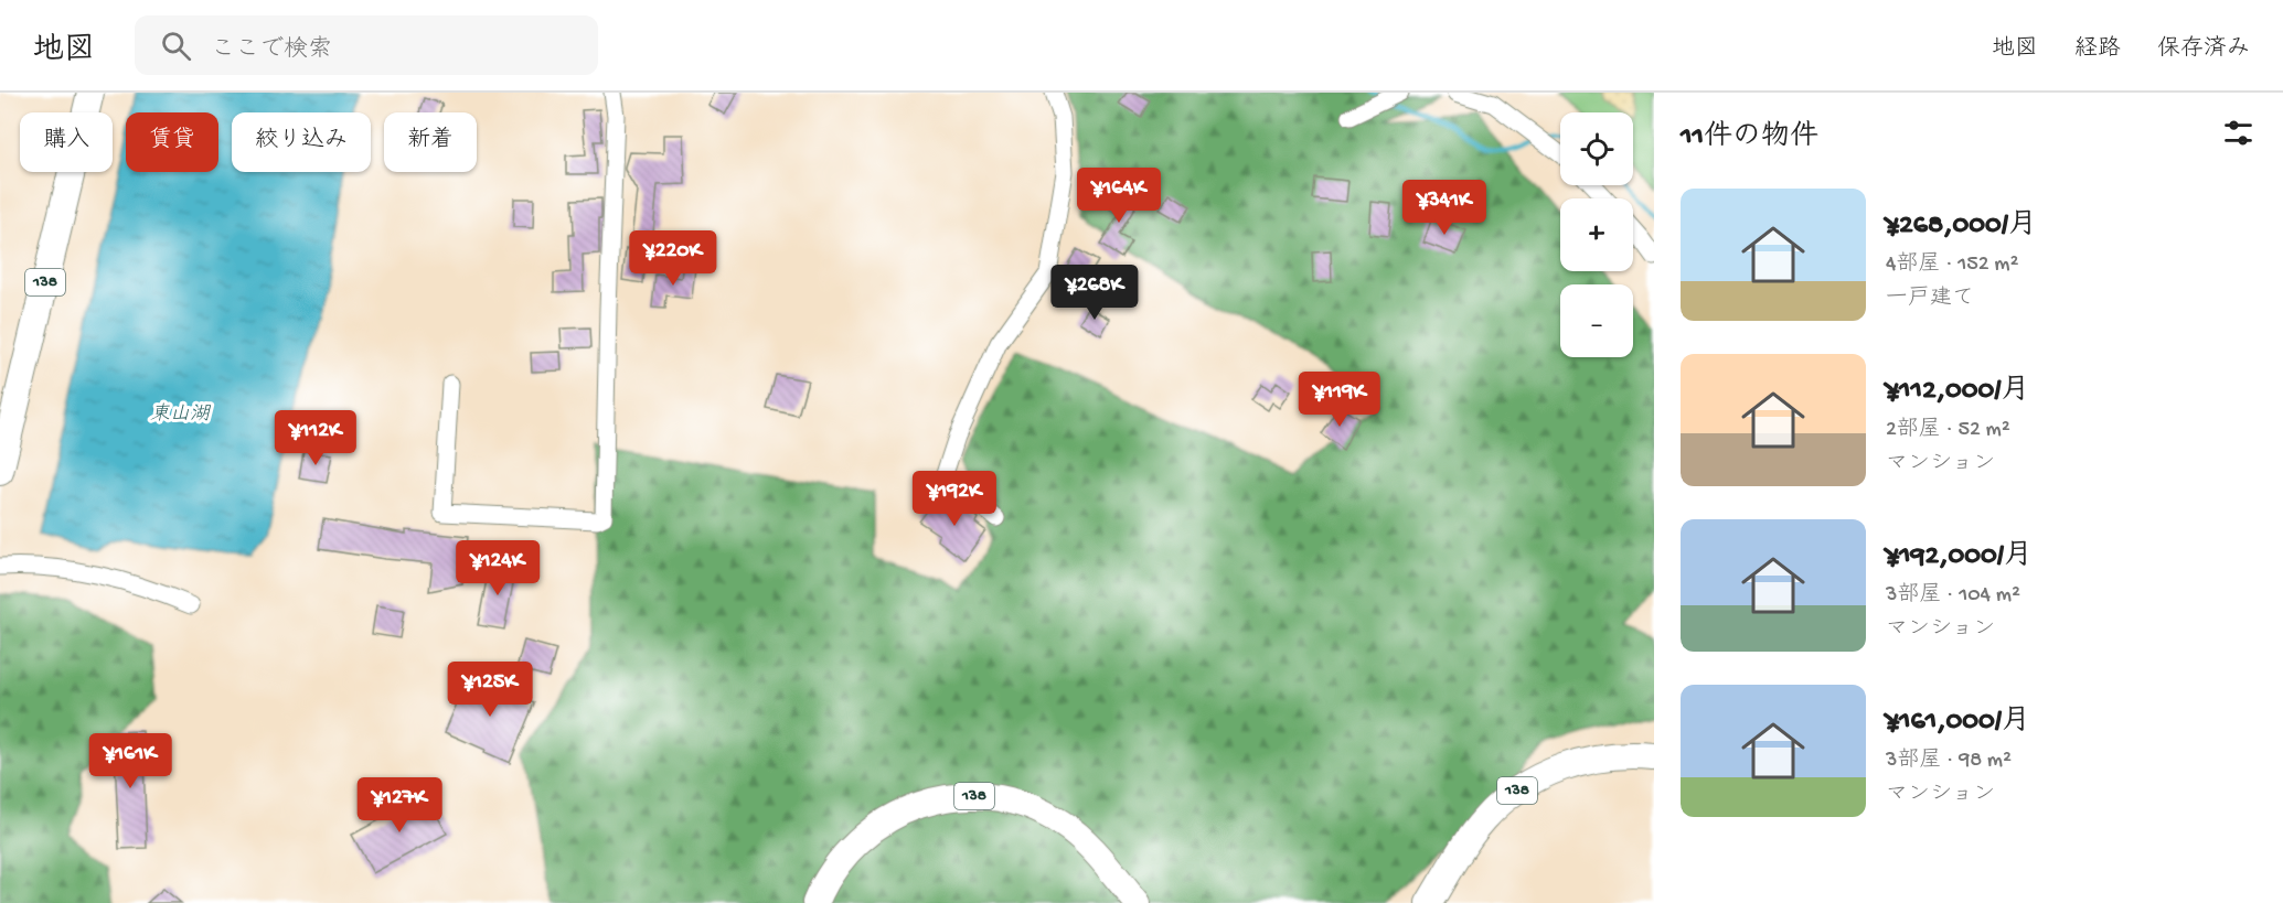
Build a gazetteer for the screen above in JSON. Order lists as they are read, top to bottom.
{
  "streets": {
    "highway": ["138"]
  },
  "water": ["東山湖"],
  "page": {
    "header": "地図",
    "search": "ここで検索",
    "nav": ["地図", "経路", "保存済み"],
    "heading": "11件の物件",
    "map_buttons": ["+", "−"],
    "chip": [
      "購入",
      "賃貸",
      "絞り込み",
      "新着"
    ],
    "price": [
      "¥164K",
      "¥341K",
      "¥220K",
      "¥268K",
      "¥119K",
      "¥112K",
      "¥192K",
      "¥124K",
      "¥125K",
      "¥161K",
      "¥127K"
    ],
    "list": [
      {
        "name": "¥268,000/月",
        "note": "4部屋 · 152 m² · 一戸建て"
      },
      {
        "name": "¥112,000/月",
        "note": "2部屋 · 52 m² · マンション"
      },
      {
        "name": "¥192,000/月",
        "note": "3部屋 · 104 m² · マンション"
      },
      {
        "name": "¥161,000/月",
        "note": "3部屋 · 98 m² · マンション"
      }
    ]
  }
}
